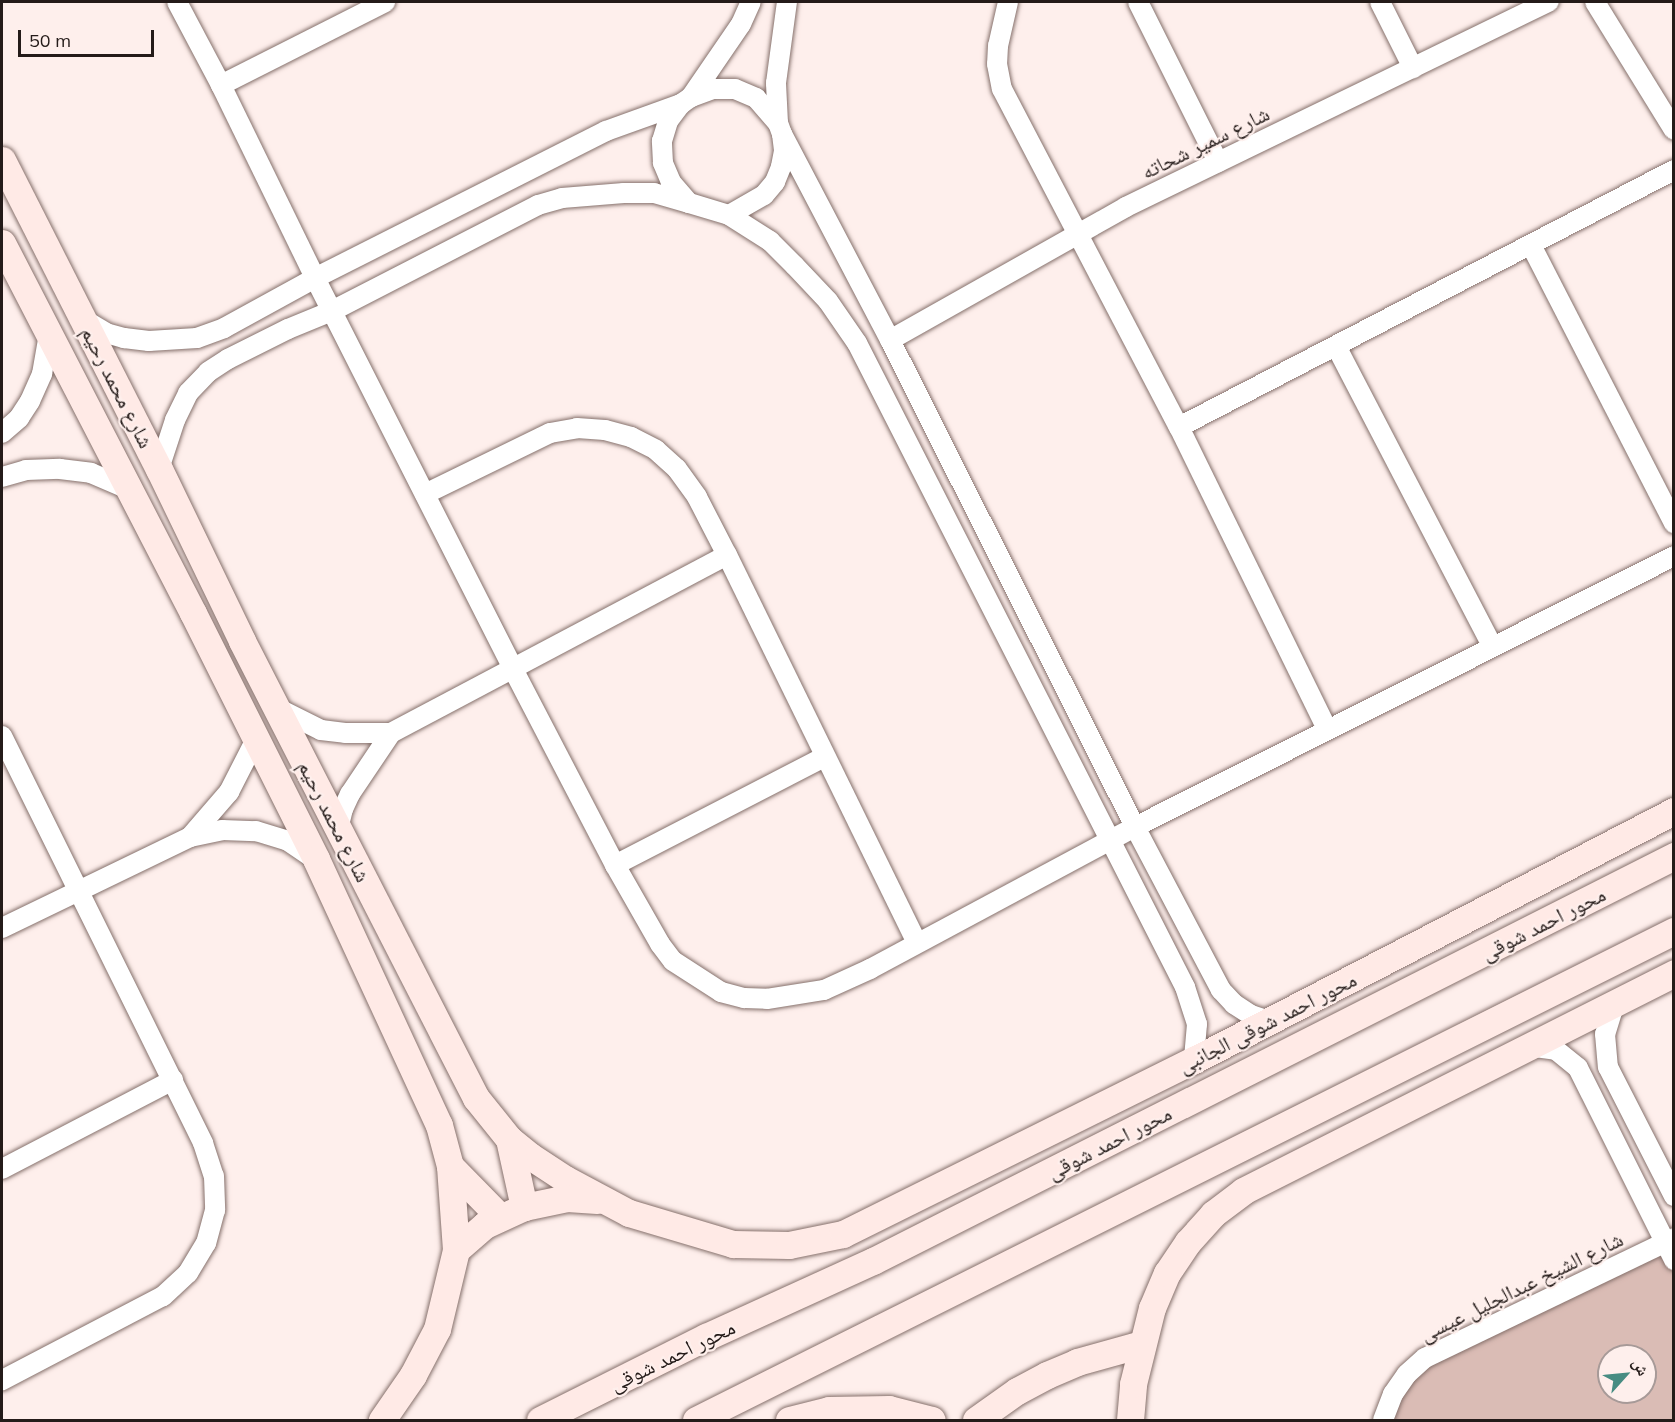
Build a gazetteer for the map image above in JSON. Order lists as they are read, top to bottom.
{
  "streets": {
    "street": [
      "شارع سمير شحاته",
      "شارع محمد رحيم",
      "محور احمد شوقى",
      "محور احمد شوقى الجانبى",
      "شارع الشيخ عبدالجليل عيسى"
    ]
  },
  "crossings": [
    ["شارع محمد رحيم", "محور احمد شوقى الجانبى"]
  ],
  "scale_bar": "50 m",
  "north": "top right"
}
